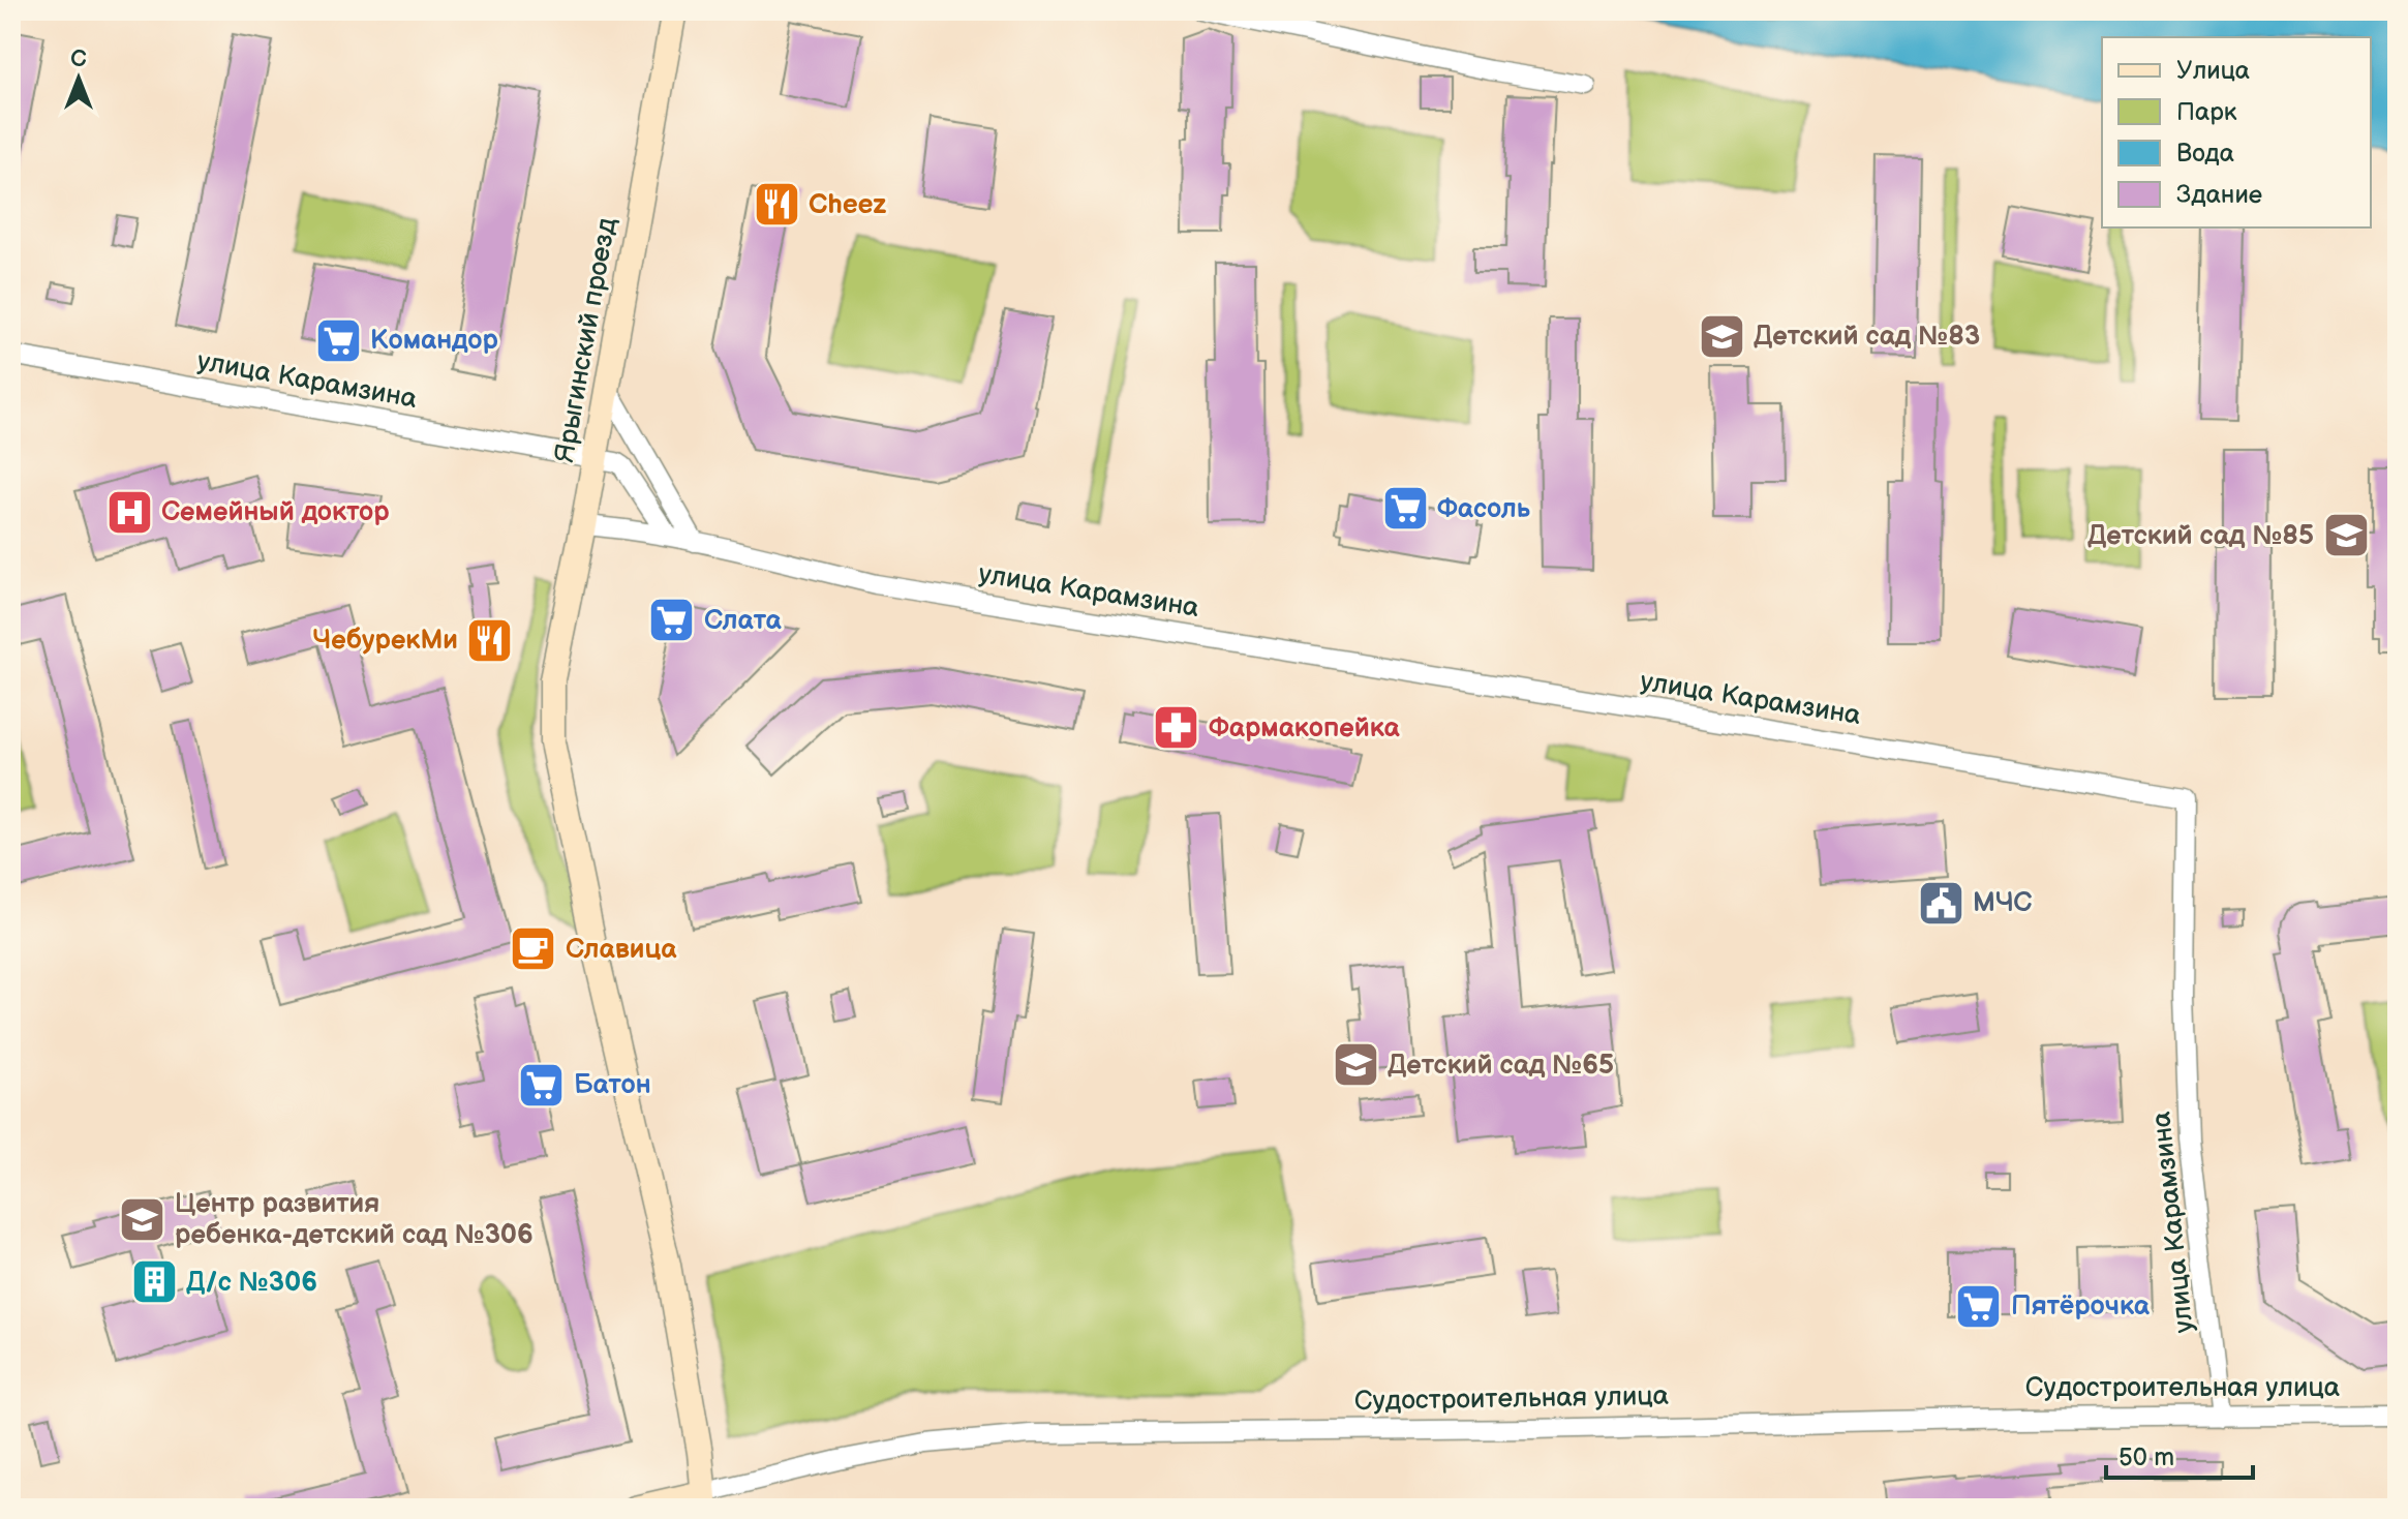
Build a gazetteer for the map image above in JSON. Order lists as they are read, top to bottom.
{
  "streets": {
    "main road": ["Ярыгинский проезд", "Судостроительная улица"],
    "street": ["улица Карамзина"]
  },
  "crossings": [
    ["Ярыгинский проезд", "улица Карамзина"],
    ["Ярыгинский проезд", "Судостроительная улица"],
    ["улица Карамзина", "Судостроительная улица"]
  ],
  "places": {
    "restaurant": ["Cheez", "ЧебурекМи"],
    "school or university": [
      "Детский сад №83",
      "Детский сад №85",
      "Детский сад №65",
      "Центр развития ребенка-детский сад №306"
    ],
    "supermarket": [
      "Командор",
      "Фасоль",
      "Слата",
      "Батон",
      "Пятёрочка"
    ],
    "hospital": ["Семейный доктор"],
    "pharmacy": ["Фармакопейка"],
    "public building": ["МЧС"],
    "cafe": ["Славица"],
    "building": ["Д/с №306"]
  },
  "legend": [
    "Улица",
    "Парк",
    "Вода",
    "Здание"
  ],
  "scale_bar": "50 m",
  "north": "top"
}
